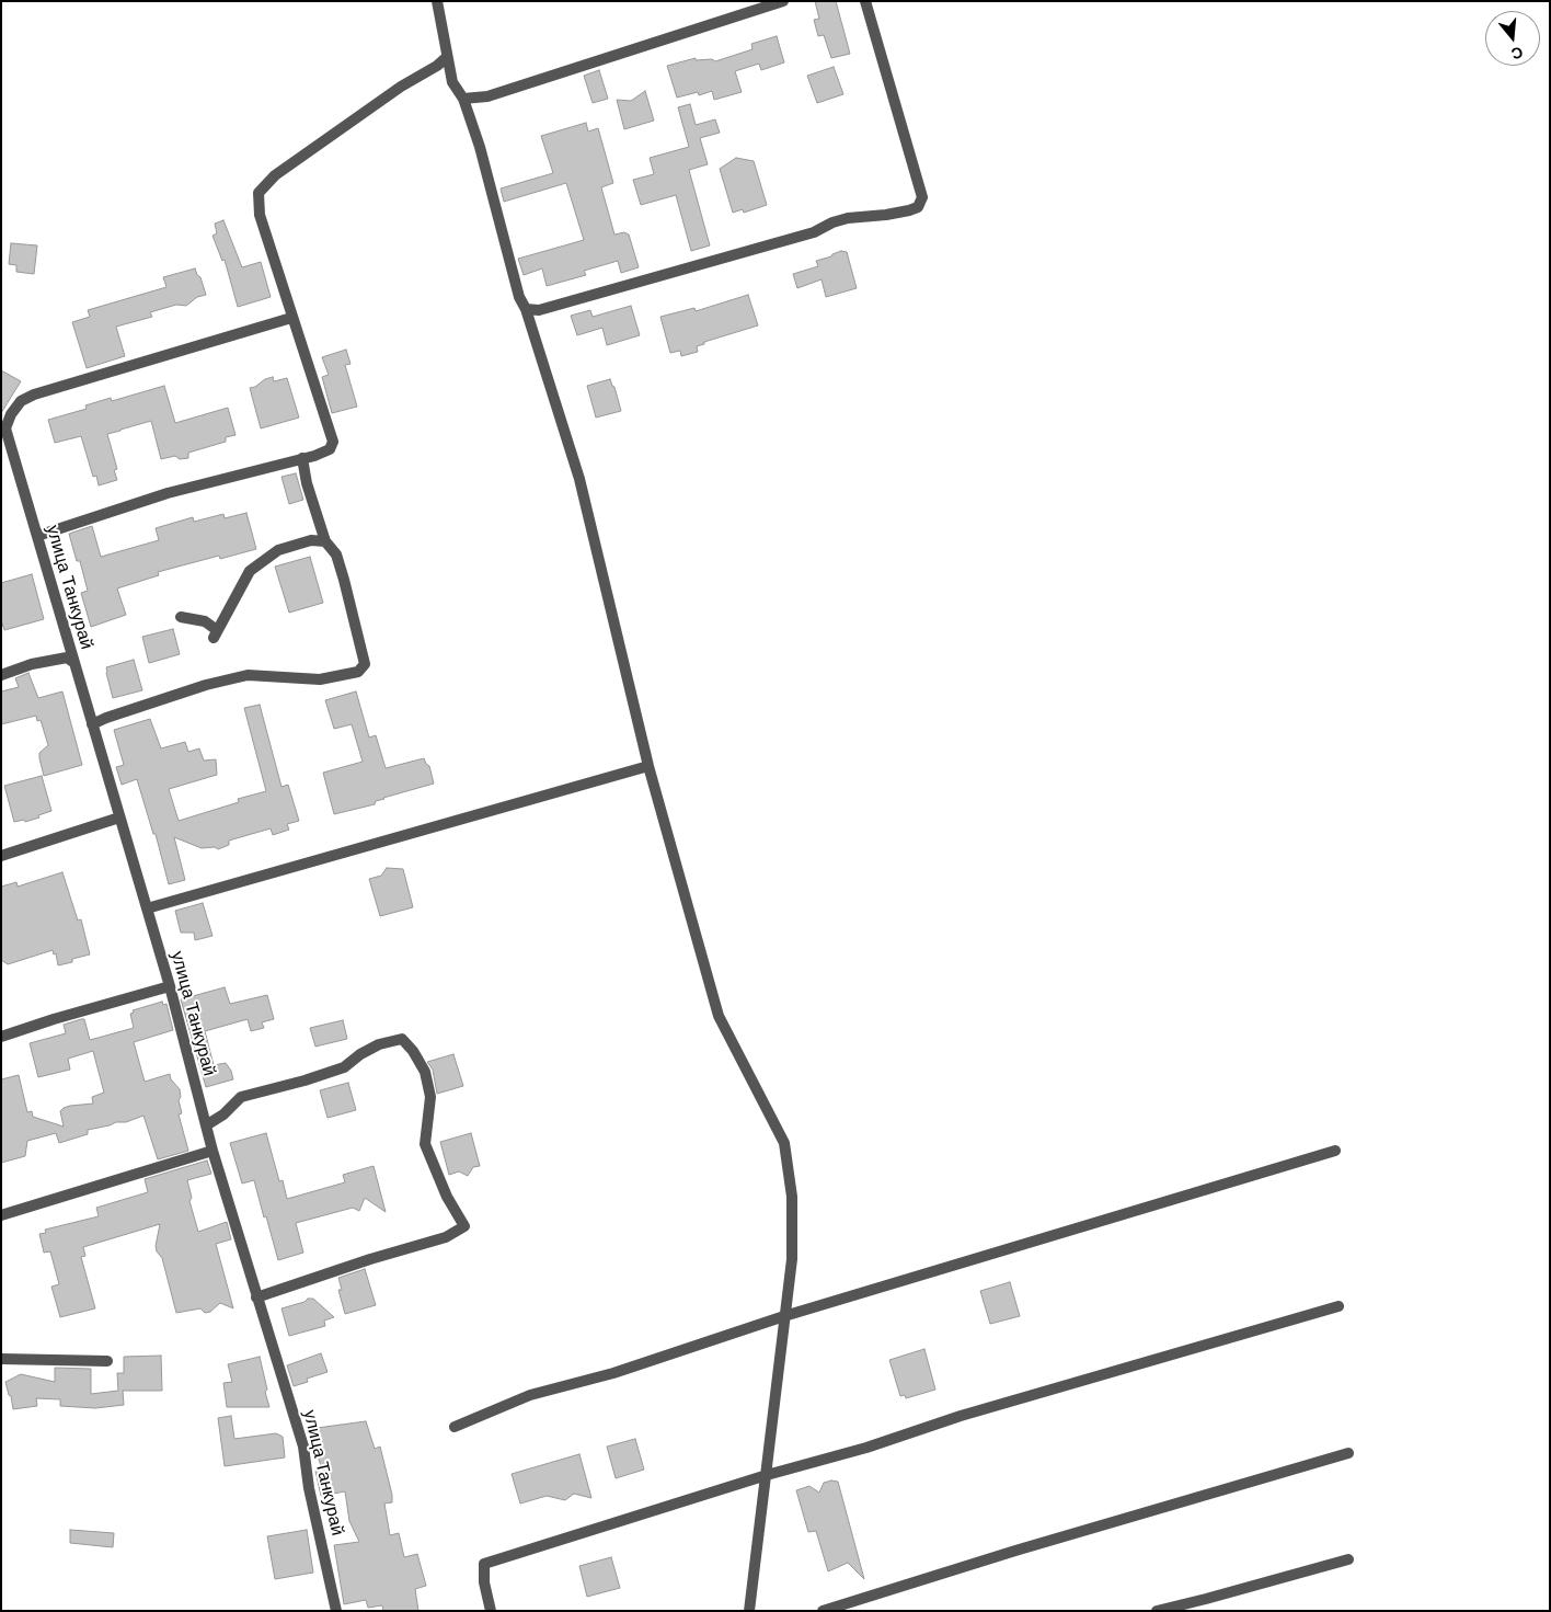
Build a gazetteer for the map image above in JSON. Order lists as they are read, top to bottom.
{
  "streets": {
    "street": ["улица Танкурай"]
  },
  "north": "bottom"
}
